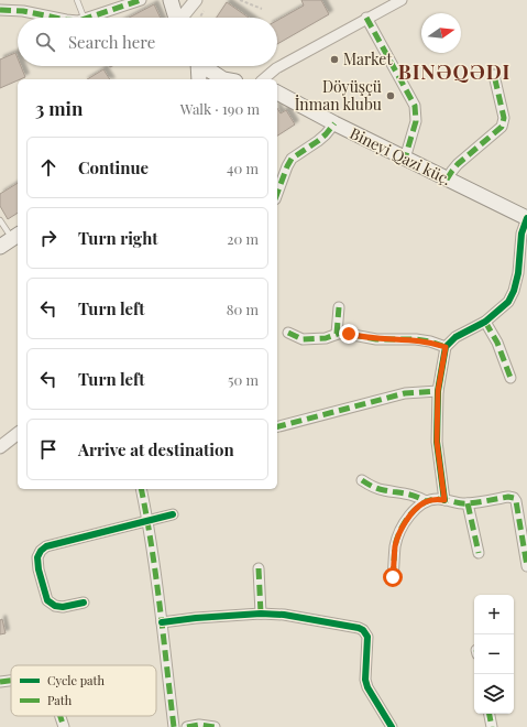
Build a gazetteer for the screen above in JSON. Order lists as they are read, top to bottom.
{
  "streets": {
    "main road": ["Bineyi Qazi küç."]
  },
  "districts": ["BINƏQƏDI"],
  "places": ["Market", "Döyüşçü İnman klubu"],
  "legend": ["Cycle path", "Path"],
  "north": "right",
  "page": {
    "search": "Search here",
    "heading": ["3 min", "Walk · 190 m"],
    "list": [
      ["Continue", "40 m"],
      ["Turn right", "20 m"],
      ["Turn left", "80 m"],
      ["Turn left", "50 m"],
      "Arrive at destination"
    ],
    "map_buttons": ["+", "−"]
  }
}
